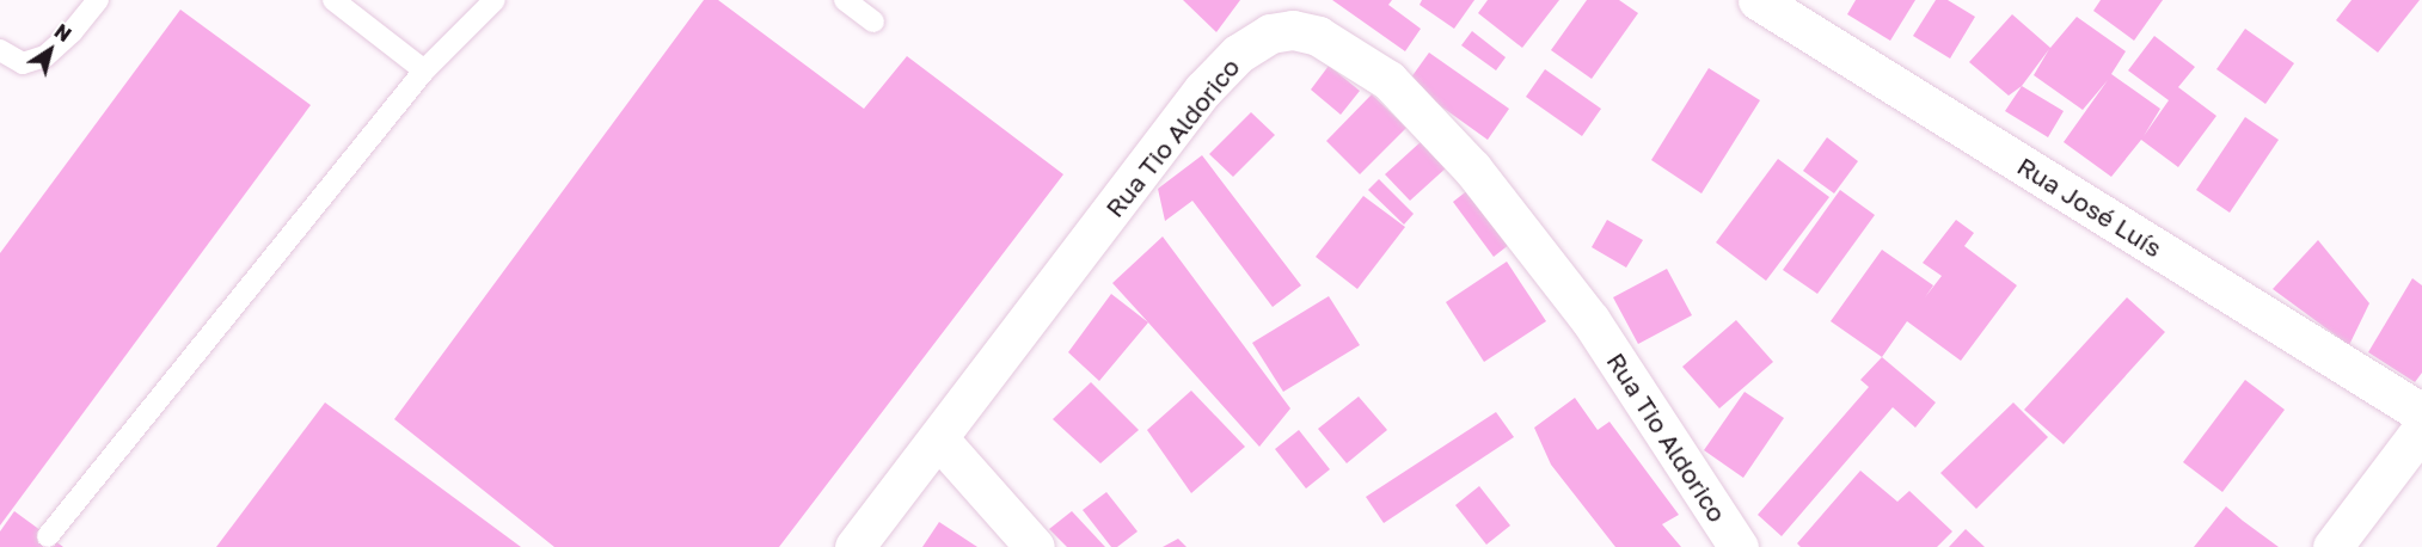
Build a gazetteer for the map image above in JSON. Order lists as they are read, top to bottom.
{
  "streets": {
    "street": ["Rua Tio Aldorico", "Rua José Luís"]
  },
  "north": "top right"
}
